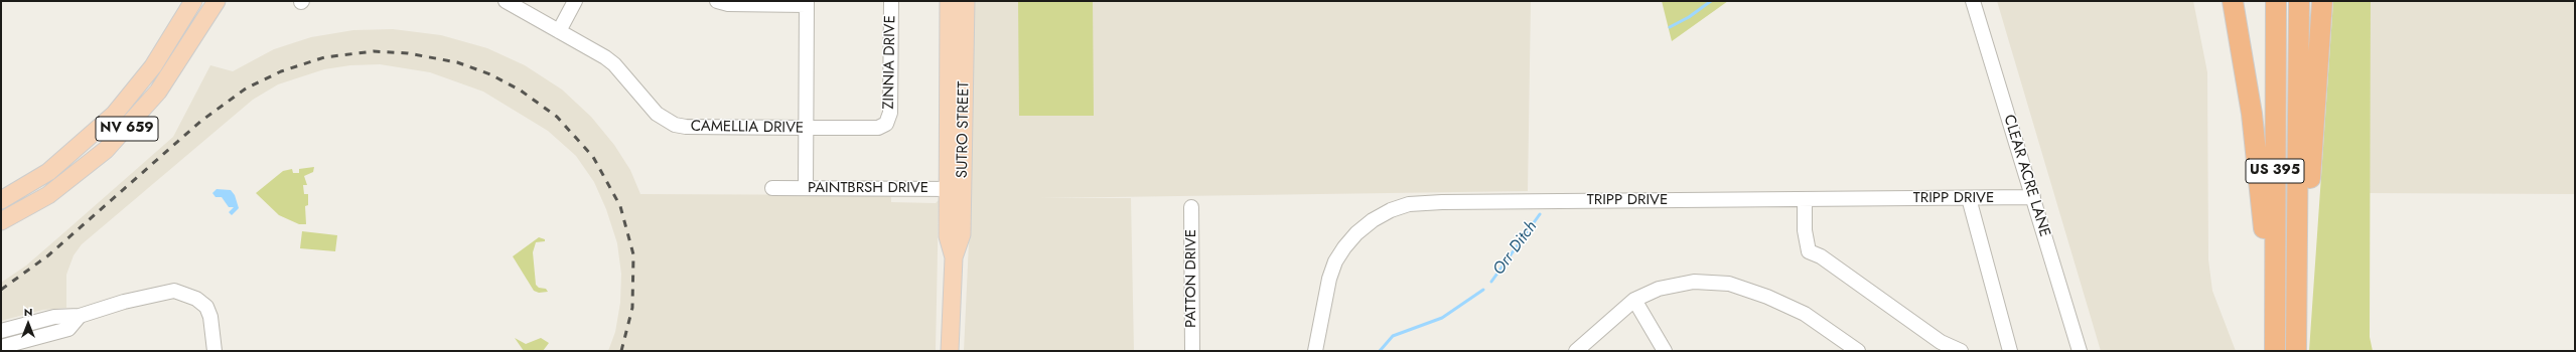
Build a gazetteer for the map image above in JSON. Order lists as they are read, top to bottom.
{
  "streets": {
    "highway": ["US 395"],
    "main road": ["NV 659", "SUTRO STREET"],
    "street": [
      "ZINNIA DRIVE",
      "CAMELLIA DRIVE",
      "CLEAR ACRE LANE",
      "PAINTBRSH DRIVE",
      "TRIPP DRIVE",
      "PATTON DRIVE"
    ]
  },
  "crossings": [
    ["ZINNIA DRIVE", "CAMELLIA DRIVE"],
    ["SUTRO STREET", "PAINTBRSH DRIVE"],
    ["CLEAR ACRE LANE", "TRIPP DRIVE"]
  ],
  "water": ["Orr Ditch"],
  "north": "top"
}
